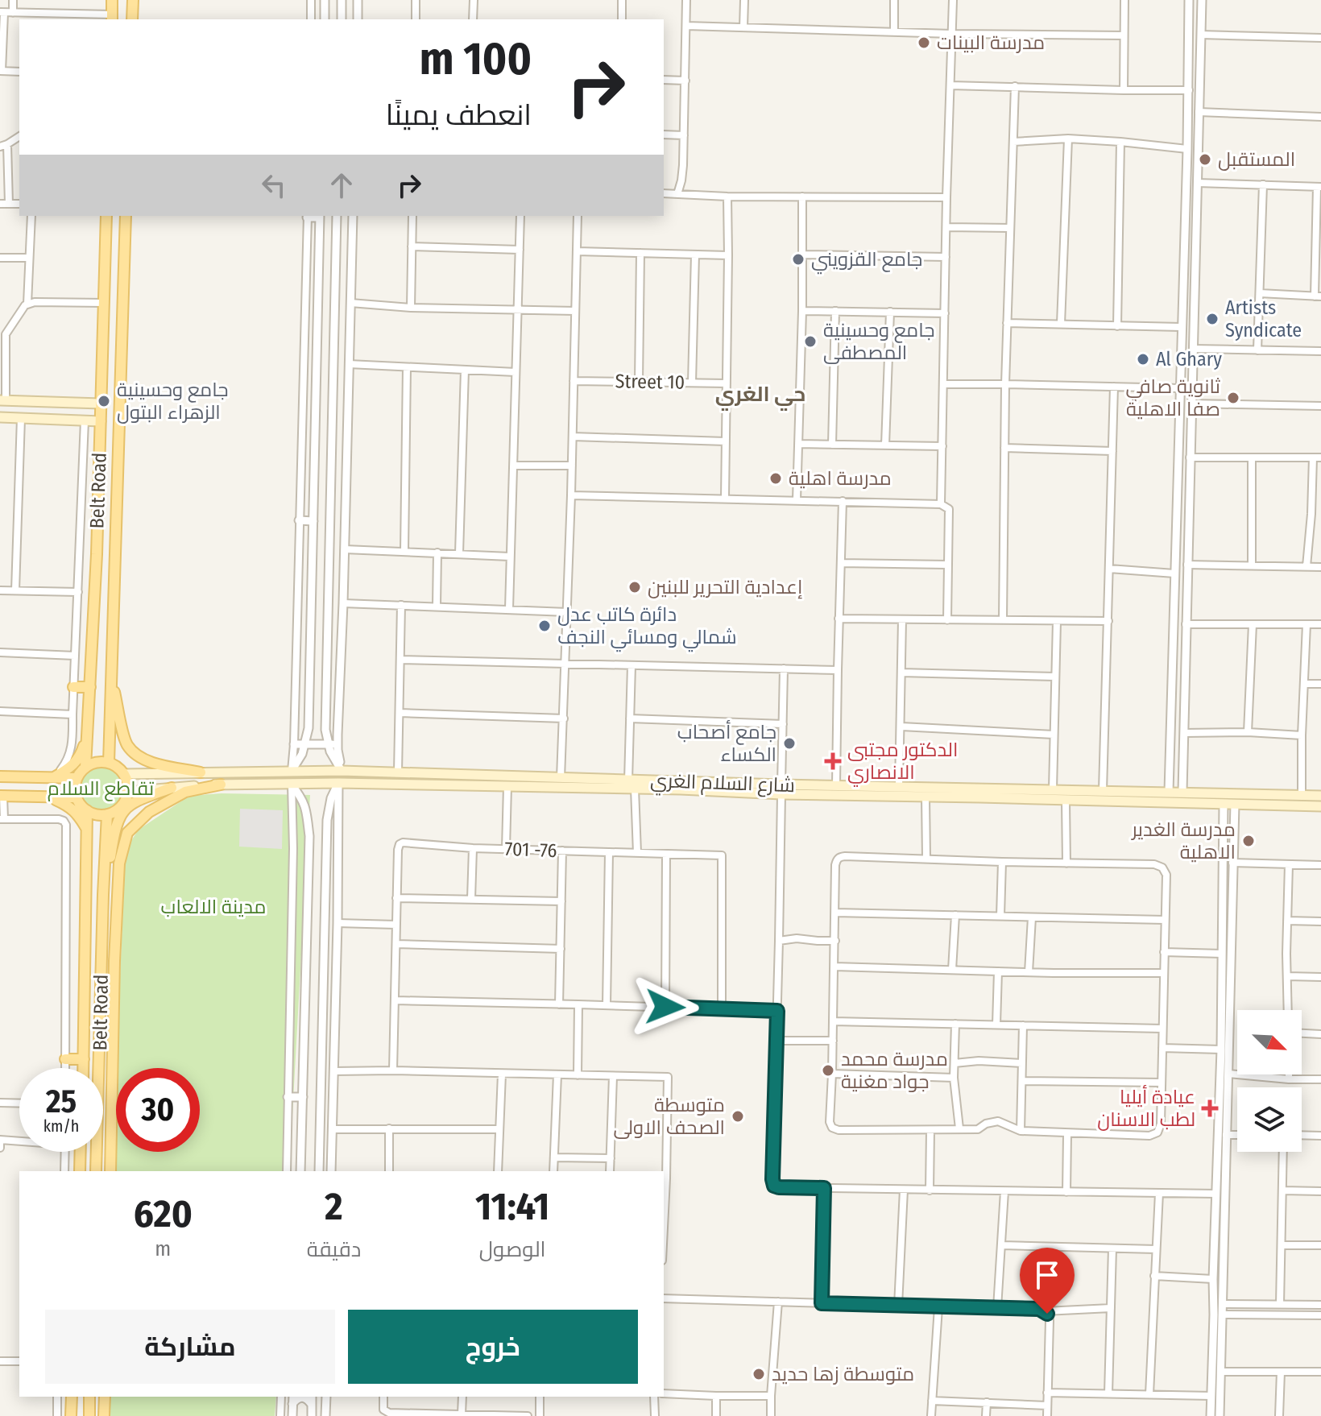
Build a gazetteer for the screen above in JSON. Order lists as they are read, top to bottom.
{
  "streets": {
    "main road": ["Belt Road", "شارع السلام الغري"],
    "street": ["Street 10", "701 -76"]
  },
  "crossings": [
    ["Belt Road", "شارع السلام الغري"]
  ],
  "districts": ["حي الغري"],
  "parks": ["تقاطع السلام", "مدينة الالعاب"],
  "places": {
    "other": [
      "مدرسة البينات",
      "المستقبل",
      "جامع القزويني",
      "Artists Syndicate",
      "جامع وحسينية المصطفى",
      "Al Ghary",
      "ثانوية صافي صفا الاهلية",
      "جامع وحسينية الزهراء البتول",
      "مدرسة اهلية",
      "إعدادية التحرير للبنين",
      "دائرة كاتب عدل شمالي ومسائي النجف",
      "جامع أصحاب الكساء",
      "مدرسة الغدير الاهلية",
      "مدرسة محمد جواد مغنية",
      "متوسطة الصحف الاولى",
      "متوسطة زها حديد"
    ],
    "health": ["الدكتور مجتبى الانصاري", "عيادة أيليا لطب الاسنان"]
  },
  "north": "bottom right",
  "page": {
    "turn": ["100 m", "انعطف يمينًا"],
    "speed": "25 km/h",
    "limit": "30",
    "eta": [
      "11:41",
      "الوصول",
      "2",
      "دقيقة",
      "620",
      "m"
    ],
    "buttons": ["خروج", "مشاركة"]
  }
}
